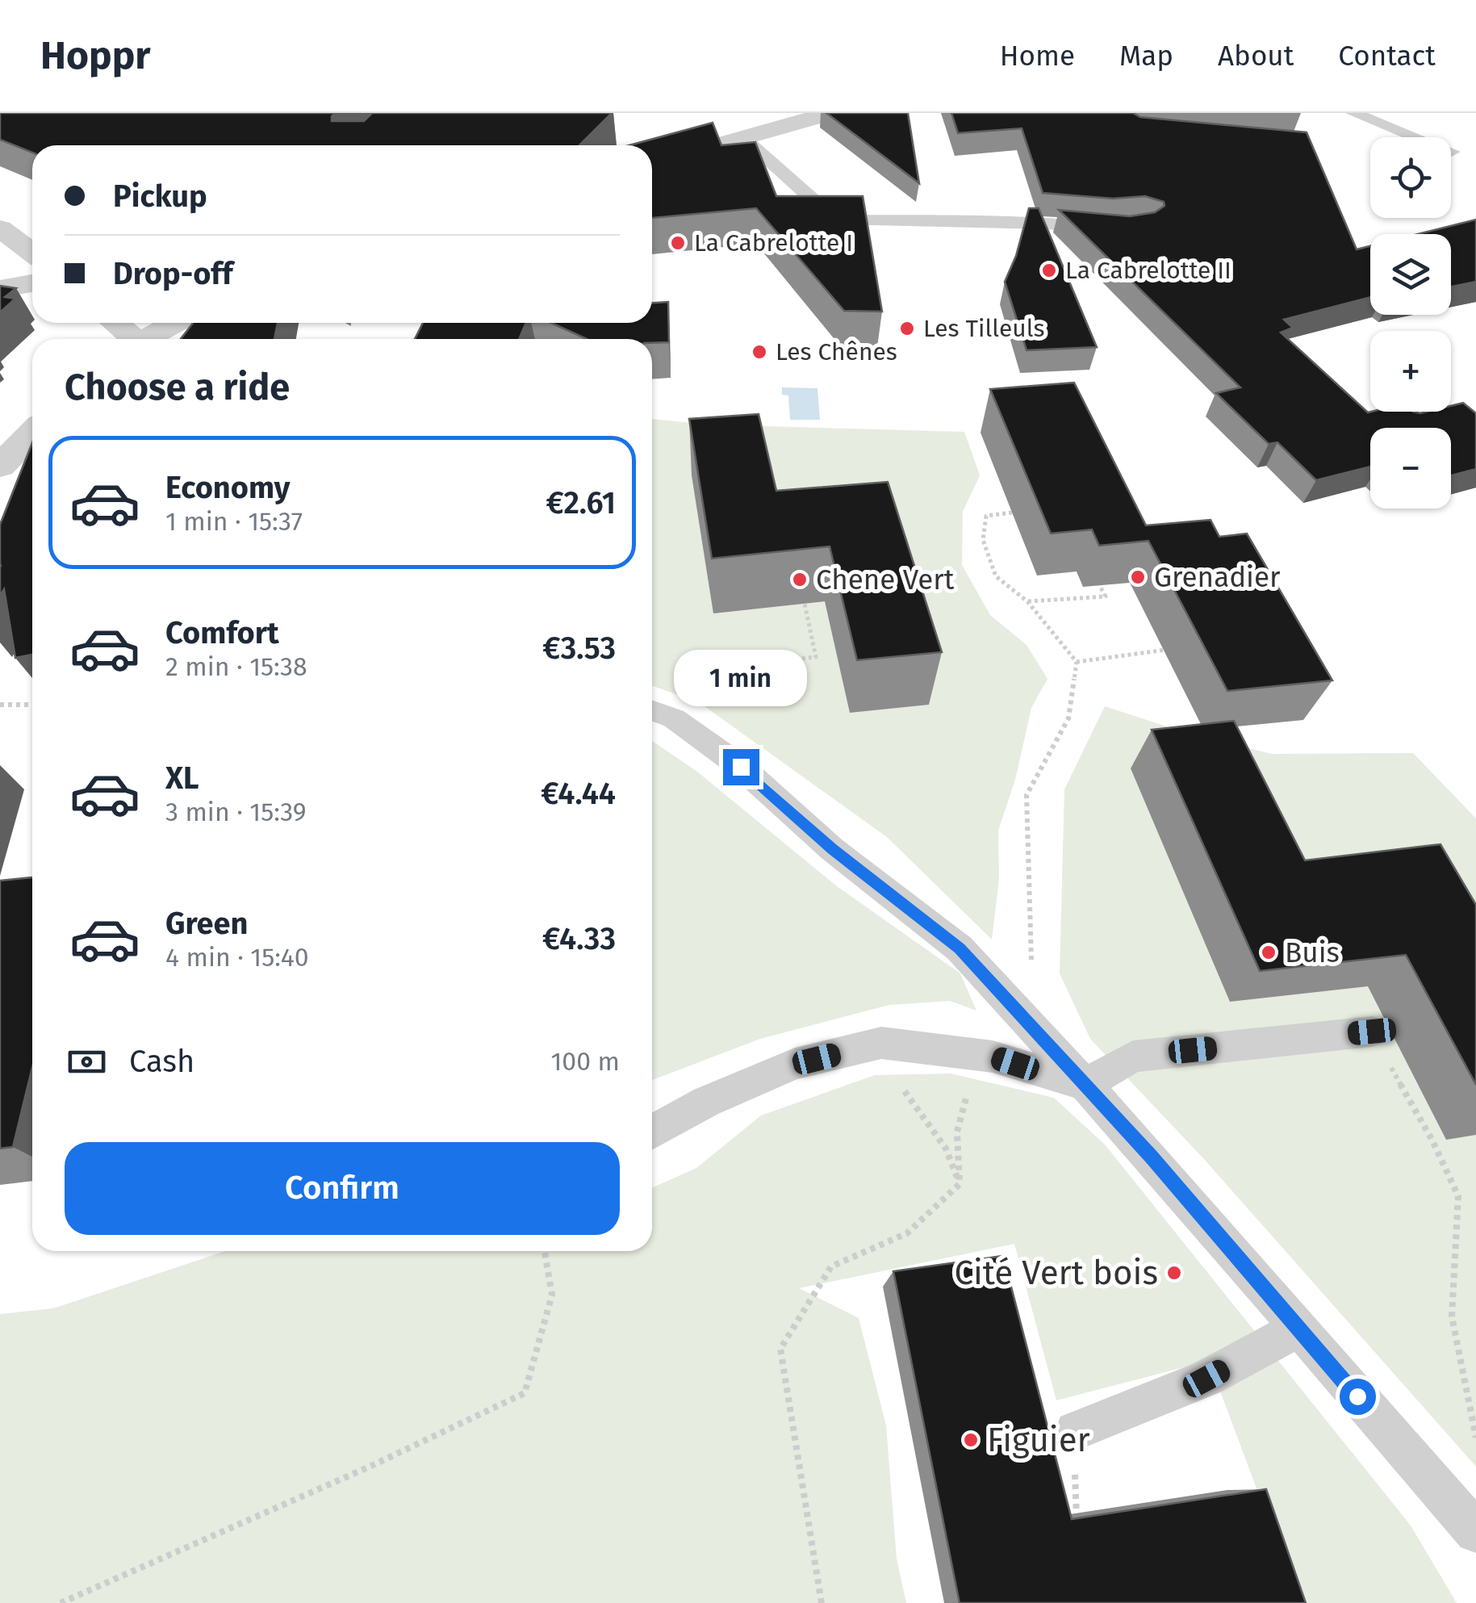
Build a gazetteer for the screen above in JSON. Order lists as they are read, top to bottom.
{
  "places": [
    "La Cabrelotte I",
    "La Cabrelotte II",
    "Les Tilleuls",
    "Les Chênes",
    "Grenadier",
    "Chene Vert",
    "Buis",
    "Cité Vert bois",
    "Figuier"
  ],
  "page": {
    "header": "Hoppr",
    "nav": [
      "Home",
      "Map",
      "About",
      "Contact"
    ],
    "map_buttons": ["+", "−"],
    "banner": ["Pickup", "Drop-off"],
    "heading": "Choose a ride",
    "list": [
      {
        "name": "Economy",
        "note": "1 min · 15:37",
        "value": "€2.61"
      },
      {
        "name": "Comfort",
        "note": "2 min · 15:38",
        "value": "€3.53"
      },
      {
        "name": "XL",
        "note": "3 min · 15:39",
        "value": "€4.44"
      },
      {
        "name": "Green",
        "note": "4 min · 15:40",
        "value": "€4.33"
      }
    ],
    "bubble": "1 min",
    "pay": ["Cash", "100 m"],
    "buttons": "Confirm"
  }
}
